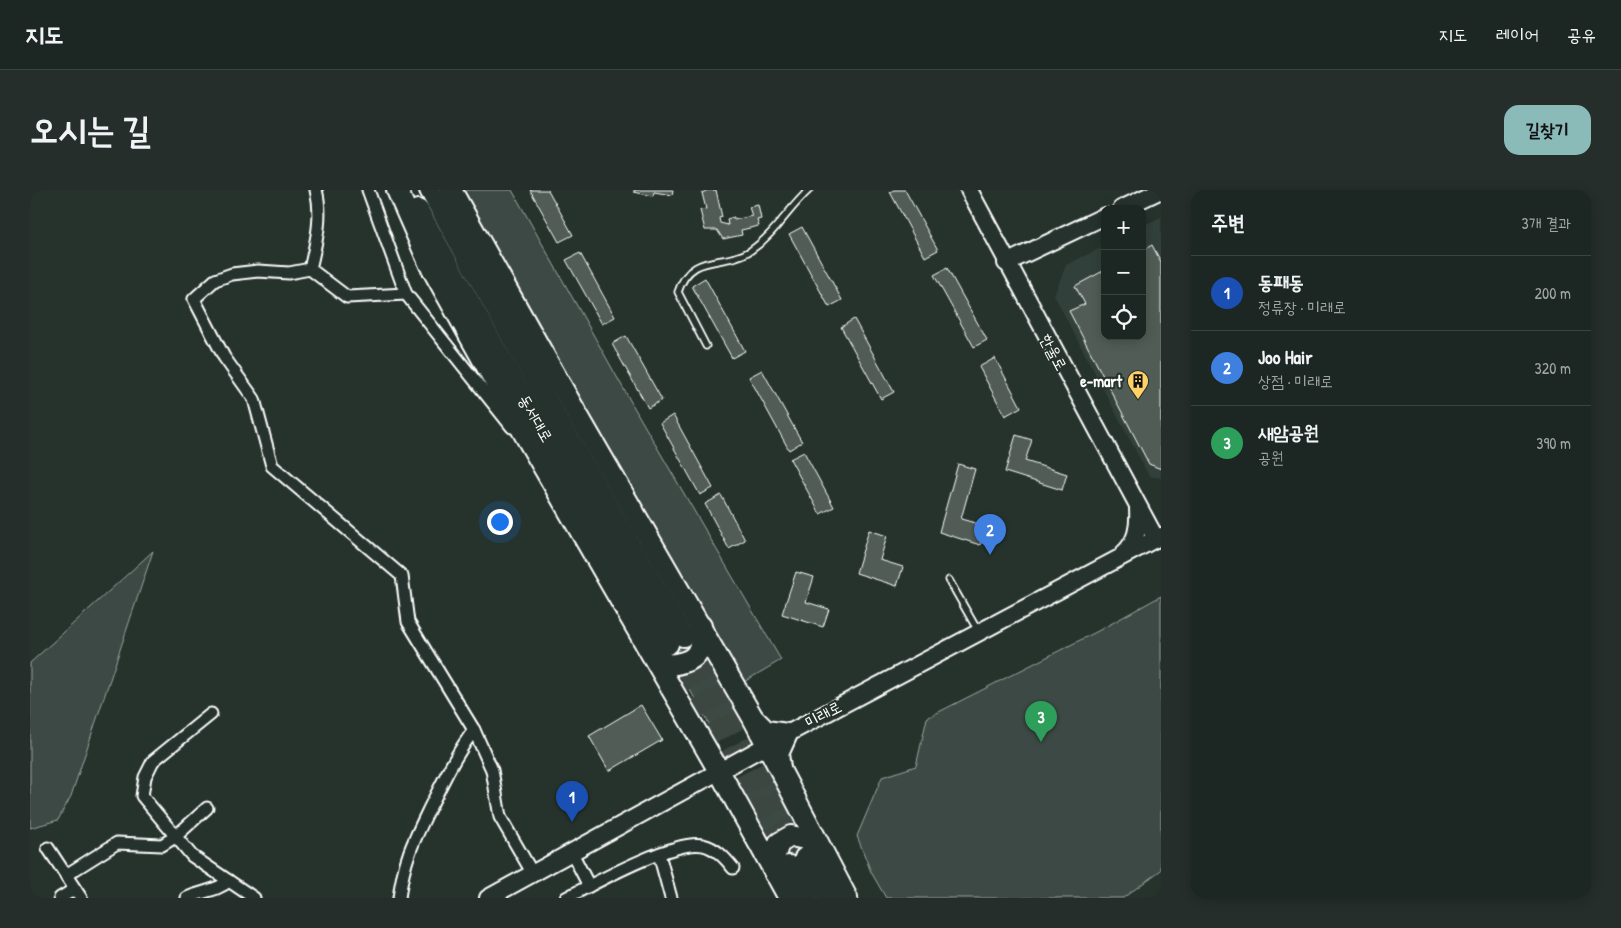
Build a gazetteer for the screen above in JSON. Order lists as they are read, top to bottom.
{
  "streets": {
    "highway": ["동서대로"],
    "main road": ["한울로", "미래로"]
  },
  "crossings": [
    ["한울로", "미래로"]
  ],
  "places": {
    "building": ["e-mart"]
  },
  "page": {
    "header": "지도",
    "nav": ["지도", "레이어", "공유"],
    "buttons": "길찾기",
    "title": "오시는 길",
    "heading": ["주변", "3개 결과"],
    "map_buttons": ["+", "−"],
    "list": [
      {
        "mark": "1",
        "name": "동패동",
        "note": "정류장 · 미래로",
        "value": "200 m"
      },
      {
        "mark": "2",
        "name": "Joo Hair",
        "note": "상점 · 미래로",
        "value": "320 m"
      },
      {
        "mark": "3",
        "name": "새암공원",
        "note": "공원",
        "value": "390 m"
      }
    ],
    "pins": ["2", "3", "1"]
  }
}
